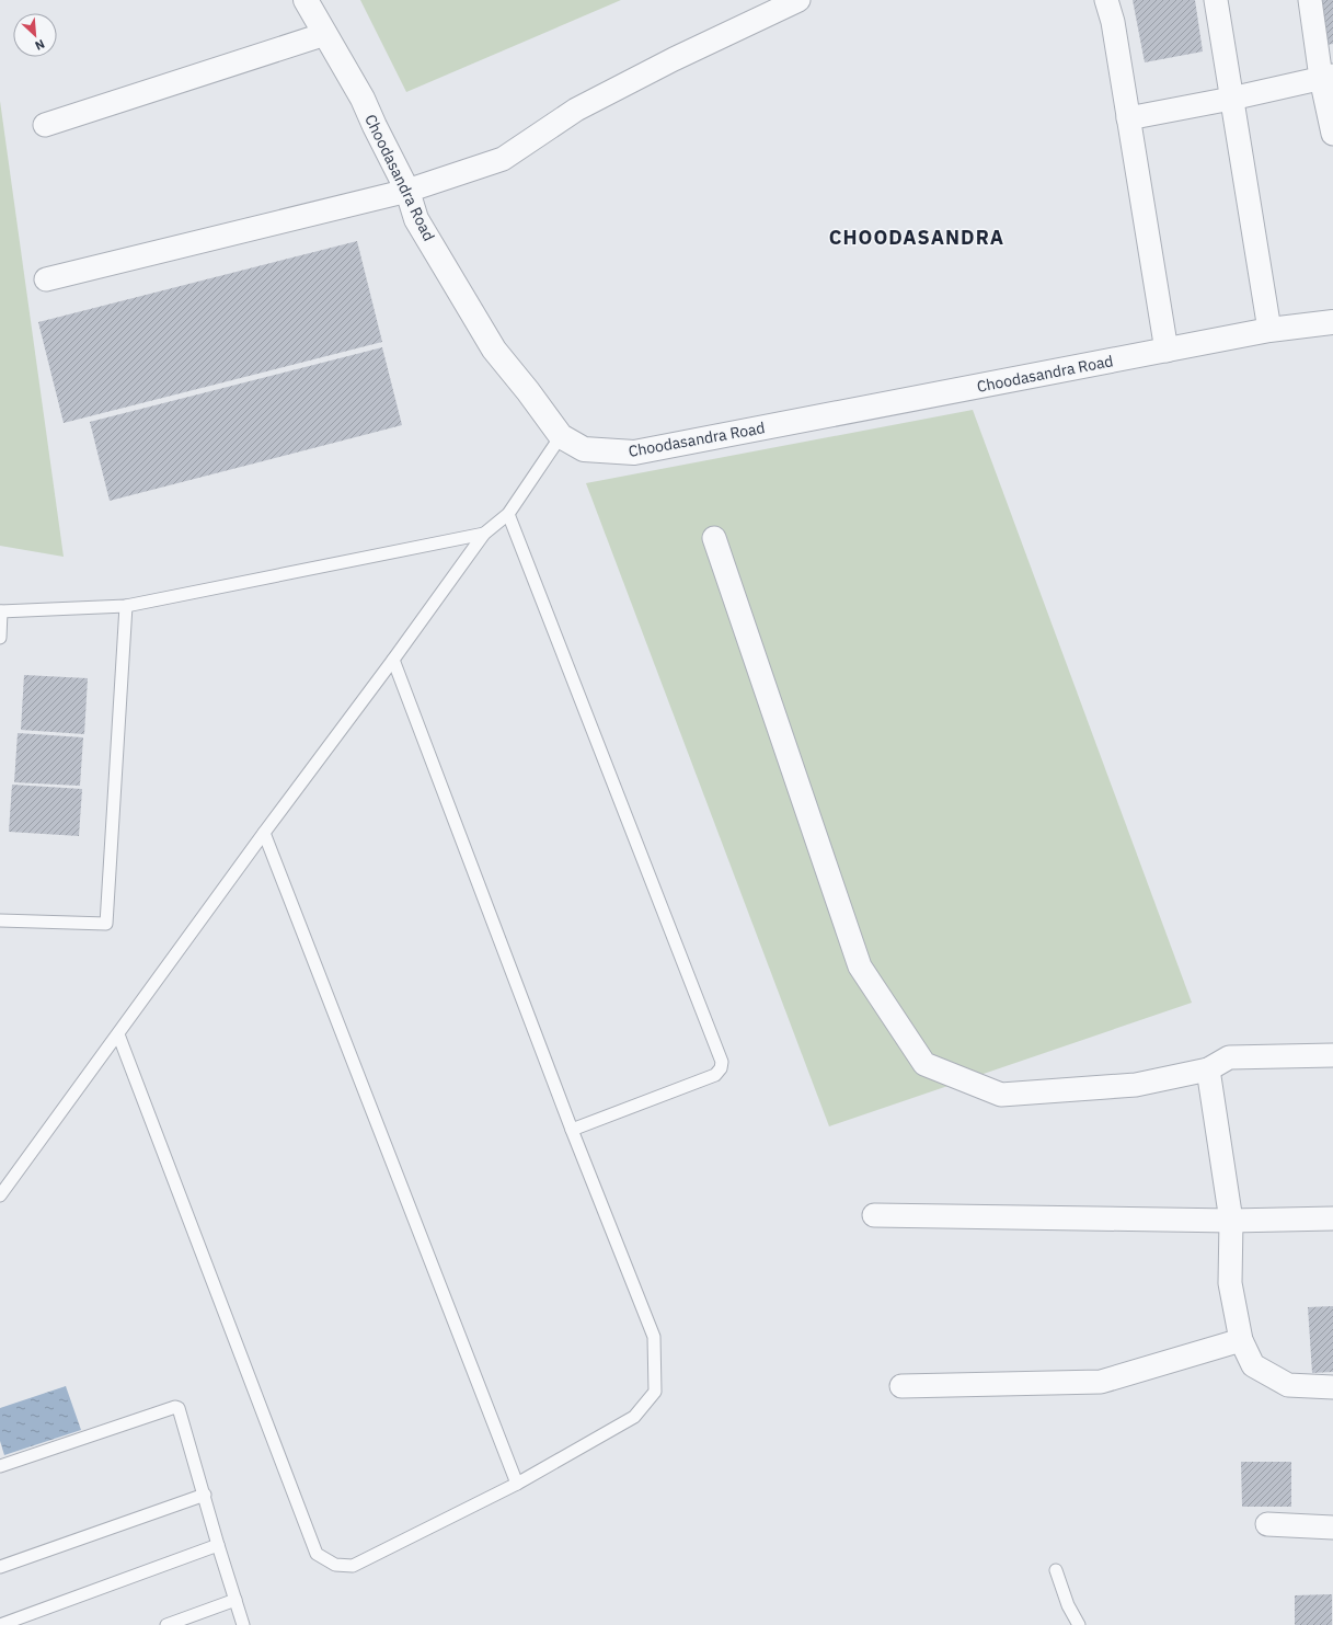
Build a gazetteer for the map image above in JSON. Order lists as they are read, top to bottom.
{
  "streets": {
    "street": ["Choodasandra Road"]
  },
  "districts": ["CHOODASANDRA"],
  "north": "bottom right"
}
